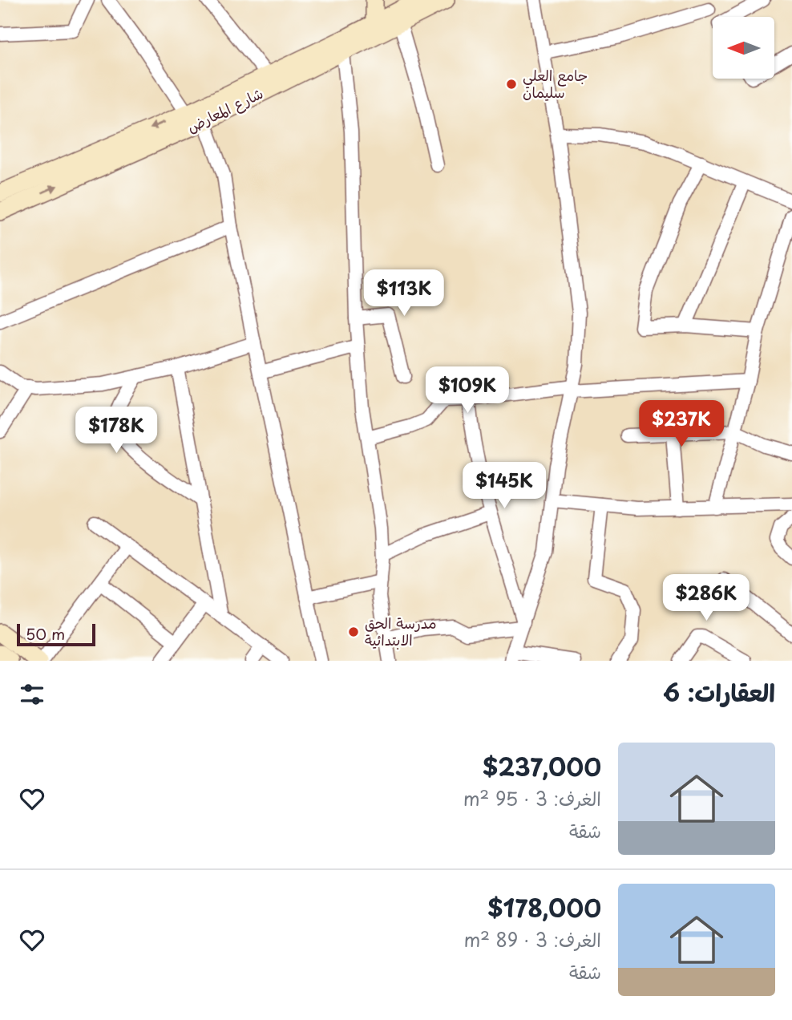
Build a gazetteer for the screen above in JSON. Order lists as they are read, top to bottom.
{
  "streets": {
    "street": ["شارع المعارض"]
  },
  "places": ["جامع العلي سليمان", "مدرسة الحق الابتدائية"],
  "scale_bar": "50 m",
  "north": "left",
  "page": {
    "price": [
      "$113K",
      "$109K",
      "$237K",
      "$178K",
      "$145K",
      "$286K"
    ],
    "scale": "50 m",
    "heading": "العقارات: 6",
    "list": [
      {
        "name": "$237,000",
        "note": "الغرف: 3 · 95 m² · شقة"
      },
      {
        "name": "$178,000",
        "note": "الغرف: 3 · 89 m² · شقة"
      }
    ]
  }
}
